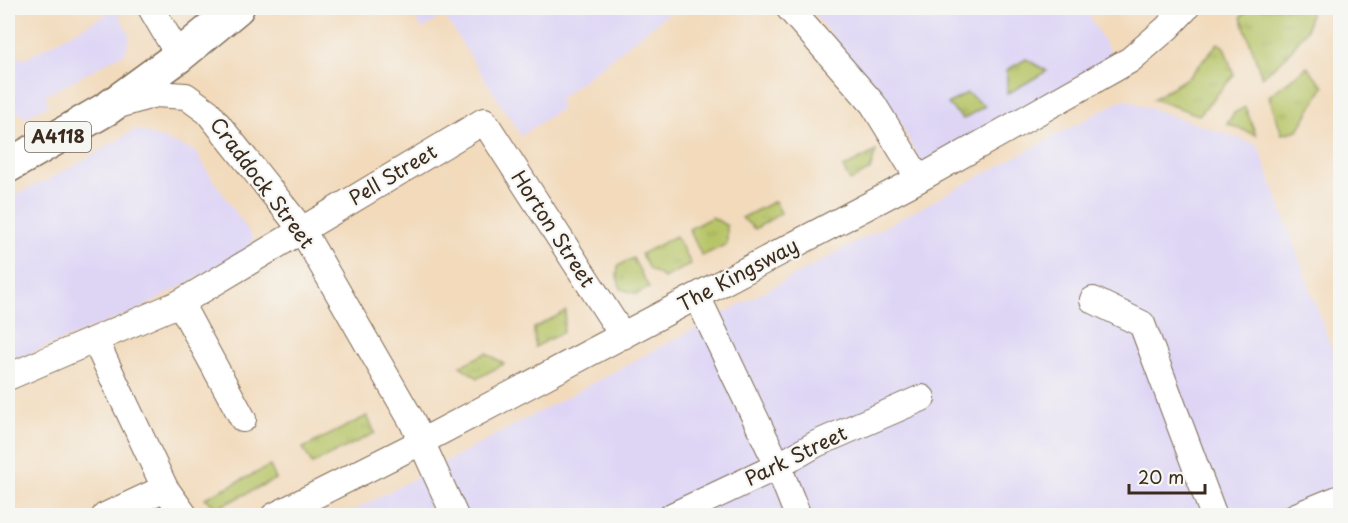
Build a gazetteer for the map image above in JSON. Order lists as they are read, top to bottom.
{
  "streets": {
    "main road": ["A4118"],
    "street": [
      "Pell Street",
      "Craddock Street",
      "Horton Street",
      "The Kingsway",
      "Park Street"
    ]
  },
  "crossings": [
    ["A4118", "Craddock Street"],
    ["Pell Street", "Craddock Street"],
    ["Pell Street", "Horton Street"],
    ["Craddock Street", "The Kingsway"],
    ["Horton Street", "The Kingsway"]
  ],
  "scale_bar": "20 m"
}
